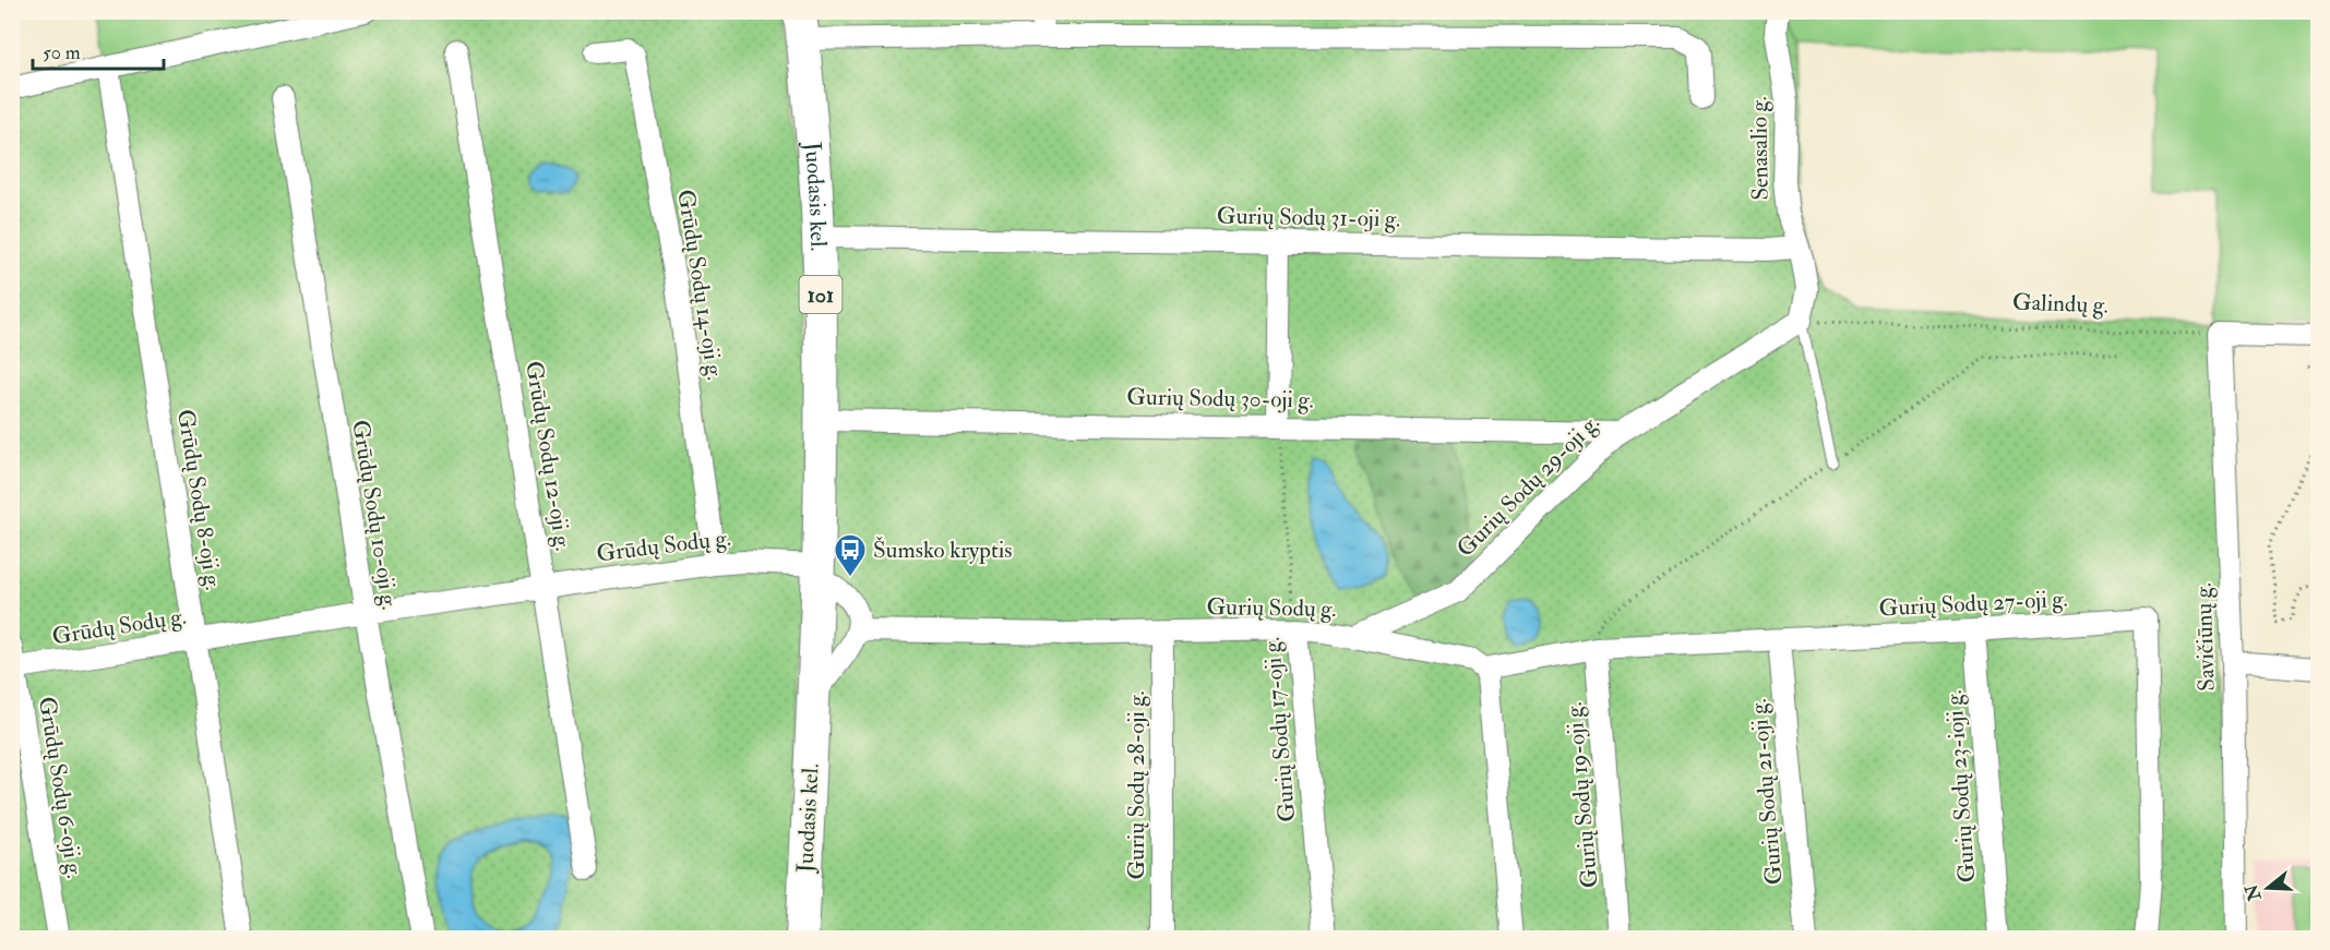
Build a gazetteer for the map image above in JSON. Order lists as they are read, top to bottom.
{
  "streets": {
    "main road": ["Juodasis kel.", "101"],
    "street": [
      "Senasalio g.",
      "Gurių Sodų 31-oji g.",
      "Grūdų Sodų 14-oji g.",
      "Gurių Sodų 30-oji g.",
      "Grūdų Sodų 12-oji g.",
      "Gurių Sodų 29-oji g.",
      "Grūdų Sodų 8-oji g.",
      "Grūdų Sodų 10-oji g.",
      "Grūdų Sodų g.",
      "Gurių Sodų 27-oji g.",
      "Gurių Sodų g.",
      "Savičiūnų g.",
      "Gurių Sodų 17-oji g.",
      "Gurių Sodų 28-oji g.",
      "Gurių Sodų 23-ioji g.",
      "Grūdų Sodų 6-oji g.",
      "Gurių Sodų 21-oji g.",
      "Gurių Sodų 19-oji g."
    ],
    "path": ["Galindų g."]
  },
  "crossings": [
    ["Senasalio g.", "Gurių Sodų 31-oji g."],
    ["Senasalio g.", "Galindų g."],
    ["Senasalio g.", "Gurių Sodų 29-oji g."],
    ["Juodasis kel.", "Gurių Sodų 31-oji g."],
    ["Juodasis kel.", "101"],
    ["Juodasis kel.", "Gurių Sodų 30-oji g."],
    ["Juodasis kel.", "Grūdų Sodų g."],
    ["Grūdų Sodų 14-oji g.", "Grūdų Sodų g."],
    ["101", "Grūdų Sodų g."],
    ["Galindų g.", "Gurių Sodų 29-oji g."],
    ["Galindų g.", "Savičiūnų g."],
    ["Gurių Sodų 30-oji g.", "Gurių Sodų 29-oji g."],
    ["Gurių Sodų 30-oji g.", "Gurių Sodų 17-oji g."],
    ["Grūdų Sodų 12-oji g.", "Grūdų Sodų g."],
    ["Gurių Sodų 29-oji g.", "Gurių Sodų g."],
    ["Grūdų Sodų 8-oji g.", "Grūdų Sodų g."],
    ["Grūdų Sodų 10-oji g.", "Grūdų Sodų g."],
    ["Grūdų Sodų g.", "Grūdų Sodų 6-oji g."],
    ["Gurių Sodų 27-oji g.", "Gurių Sodų g."],
    ["Gurių Sodų 27-oji g.", "Gurių Sodų 23-ioji g."],
    ["Gurių Sodų 27-oji g.", "Gurių Sodų 21-oji g."],
    ["Gurių Sodų 27-oji g.", "Gurių Sodų 19-oji g."],
    ["Gurių Sodų g.", "Gurių Sodų 17-oji g."],
    ["Gurių Sodų g.", "Gurių Sodų 28-oji g."]
  ],
  "places": {
    "bus stop": ["Šumsko kryptis"]
  },
  "scale_bar": "50 m",
  "north": "left"
}
